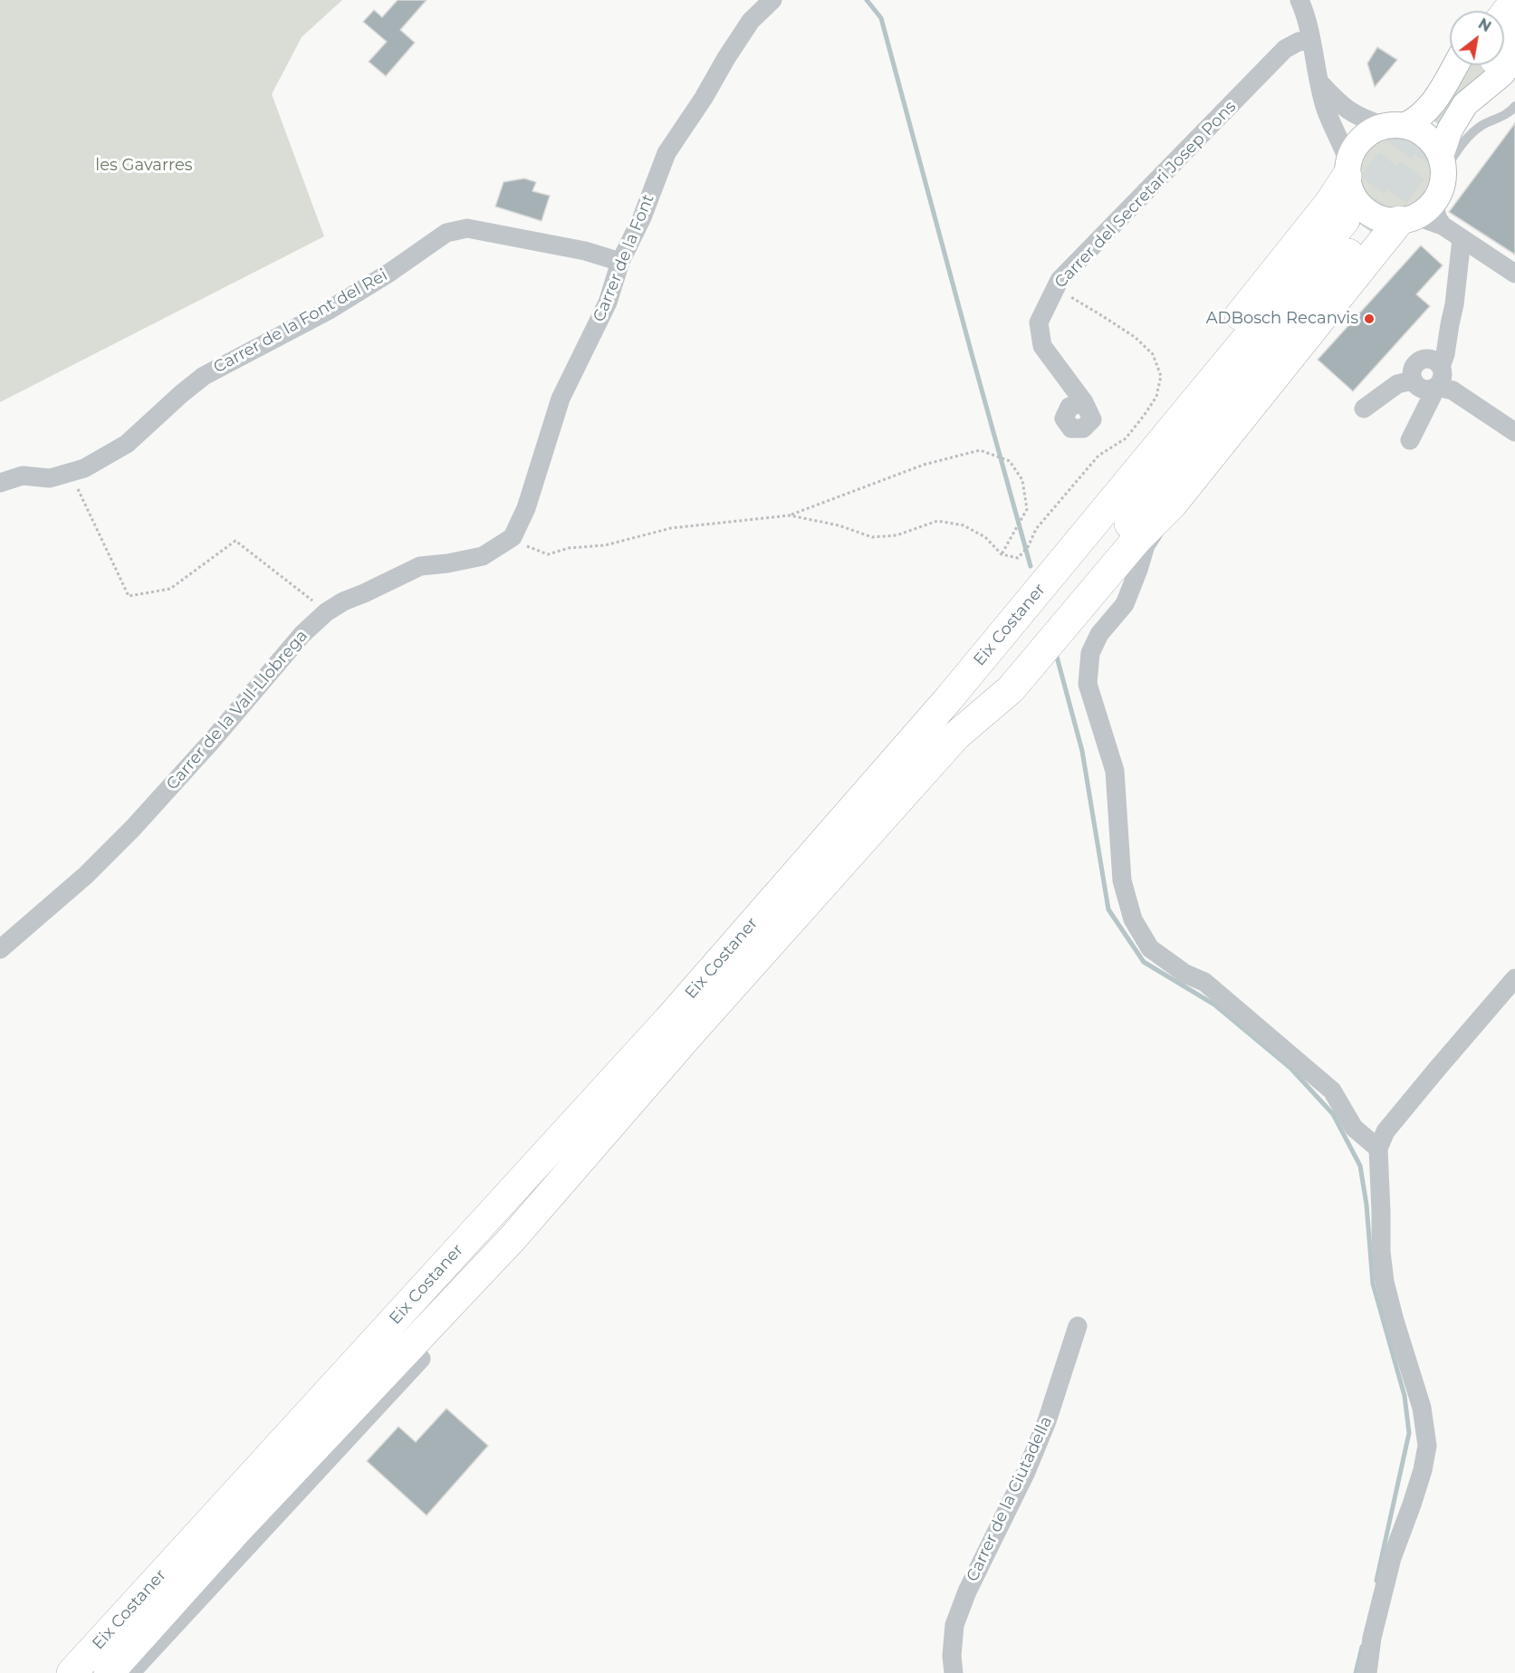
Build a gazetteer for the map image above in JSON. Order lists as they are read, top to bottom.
{
  "streets": {
    "highway": ["Eix Costaner"],
    "street": [
      "Carrer del Secretari Josep Pons",
      "Carrer de la Font",
      "Carrer de la Font del Rei",
      "Carrer de la Vall-Llobrega",
      "Carrer de la Ciutadella"
    ]
  },
  "crossings": [
    ["Carrer de la Font", "Carrer de la Font del Rei"],
    ["Carrer de la Font", "Carrer de la Vall-Llobrega"]
  ],
  "parks": ["les Gavarres"],
  "places": ["ADBosch Recanvis"],
  "north": "top right"
}
